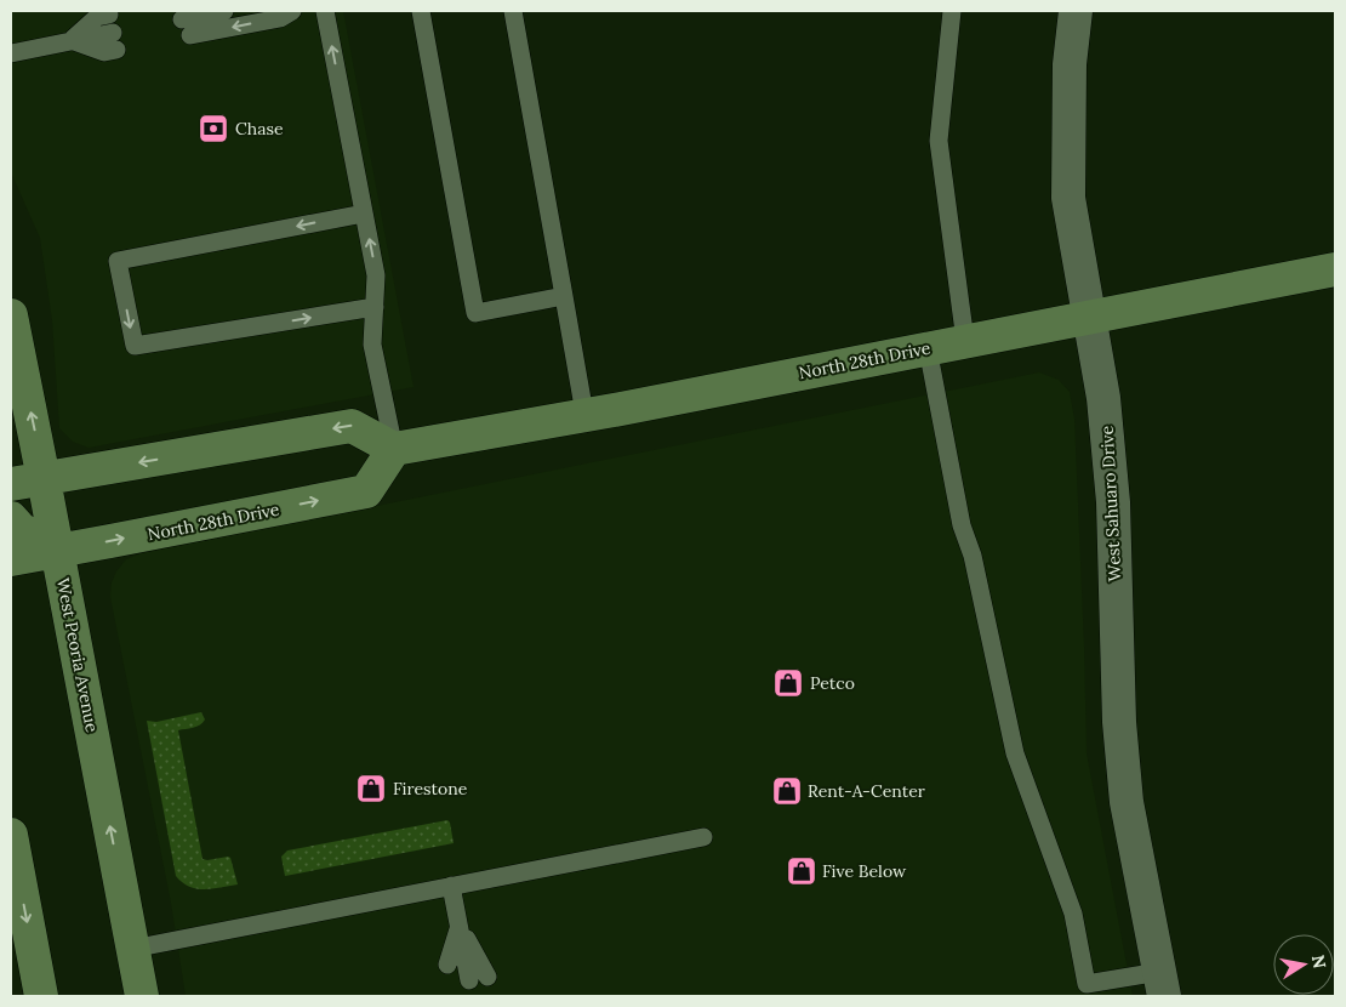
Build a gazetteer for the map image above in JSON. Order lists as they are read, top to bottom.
{
  "streets": {
    "street": ["North 28th Drive", "West Sahuaro Drive", "West Peoria Avenue"]
  },
  "crossings": [
    ["North 28th Drive", "West Sahuaro Drive"],
    ["North 28th Drive", "West Peoria Avenue"]
  ],
  "one_way": ["West Peoria Avenue"],
  "places": {
    "bank": ["Chase"],
    "shop": [
      "Petco",
      "Firestone",
      "Rent-A-Center",
      "Five Below"
    ]
  },
  "north": "right"
}
